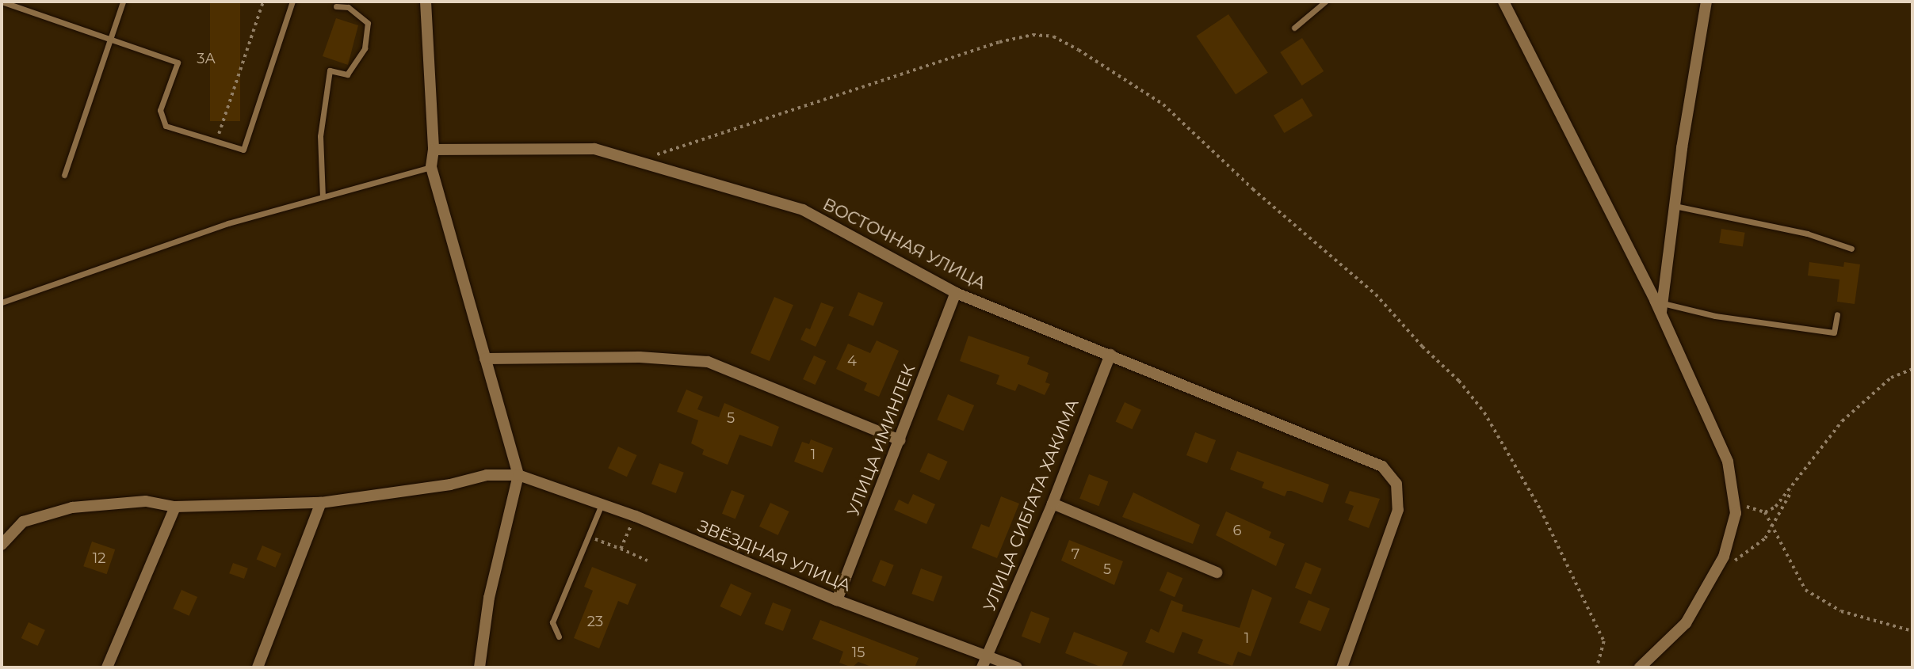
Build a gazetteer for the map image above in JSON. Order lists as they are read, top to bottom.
{
  "streets": {
    "street": [
      "ВОСТОЧНАЯ УЛИЦА",
      "УЛИЦА ИМИНЛЕК",
      "УЛИЦА СИБГАТА ХАКИМА",
      "ЗВЁЗДНАЯ УЛИЦА"
    ]
  },
  "crossings": [
    ["ВОСТОЧНАЯ УЛИЦА", "УЛИЦА ИМИНЛЕК"],
    ["ВОСТОЧНАЯ УЛИЦА", "УЛИЦА СИБГАТА ХАКИМА"],
    ["УЛИЦА ИМИНЛЕК", "ЗВЁЗДНАЯ УЛИЦА"],
    ["УЛИЦА СИБГАТА ХАКИМА", "ЗВЁЗДНАЯ УЛИЦА"]
  ],
  "house_numbers": [
    "3А",
    "4",
    "5",
    "1",
    "6",
    "7",
    "12",
    "5",
    "23",
    "1",
    "15"
  ]
}
